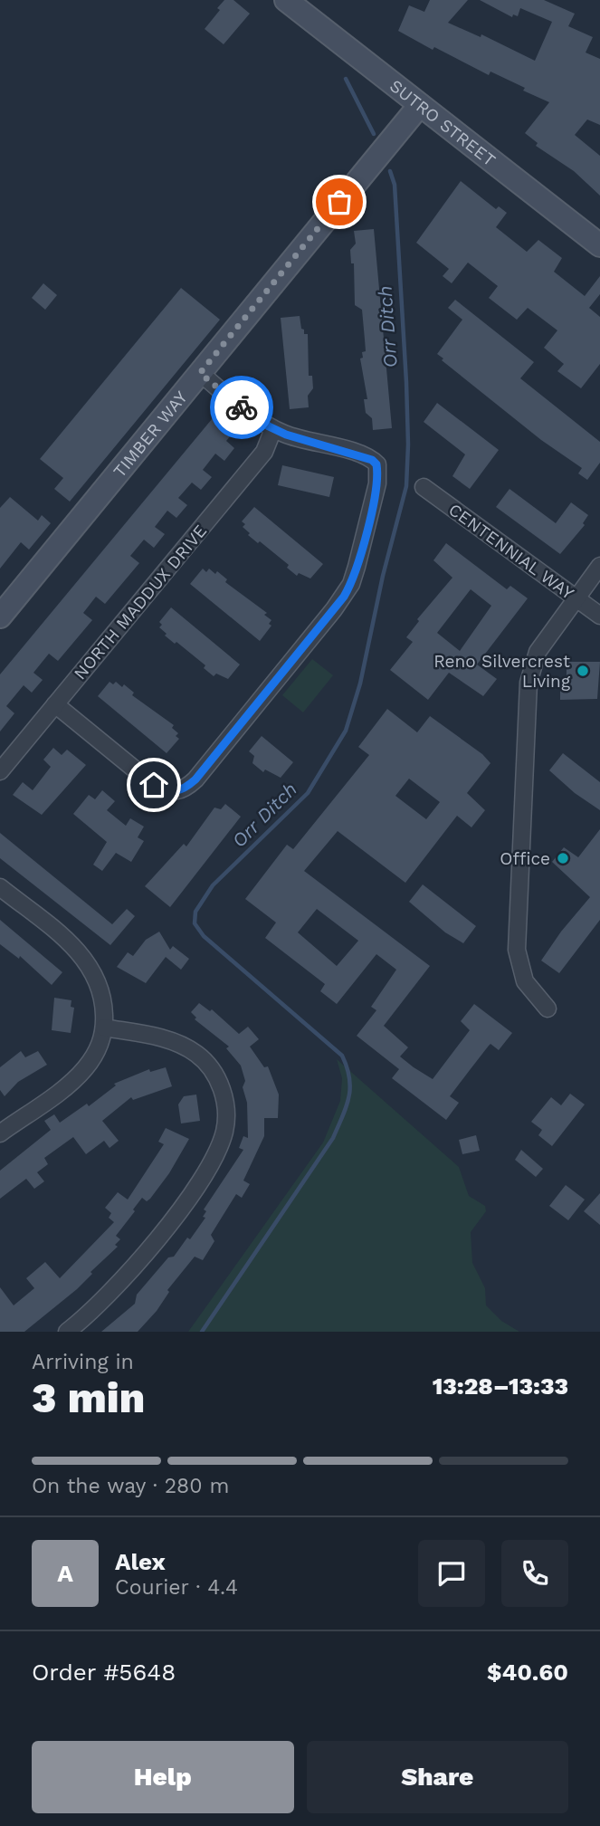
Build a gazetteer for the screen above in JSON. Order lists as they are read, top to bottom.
{
  "streets": {
    "street": [
      "SUTRO STREET",
      "TIMBER WAY",
      "CENTENNIAL WAY",
      "NORTH MADDUX DRIVE"
    ]
  },
  "crossings": [
    ["SUTRO STREET", "TIMBER WAY"]
  ],
  "water": ["Orr Ditch"],
  "places": ["Reno Silvercrest Living", "Office"],
  "page": {
    "heading": ["3 min", "Arriving in", "13:28–13:33"],
    "panel": [
      "Alex",
      "Courier · 4.4",
      "Order #5648",
      "$40.60"
    ],
    "bar": "On the way · 280 m",
    "round": "A",
    "buttons": ["Help", "Share"]
  }
}
